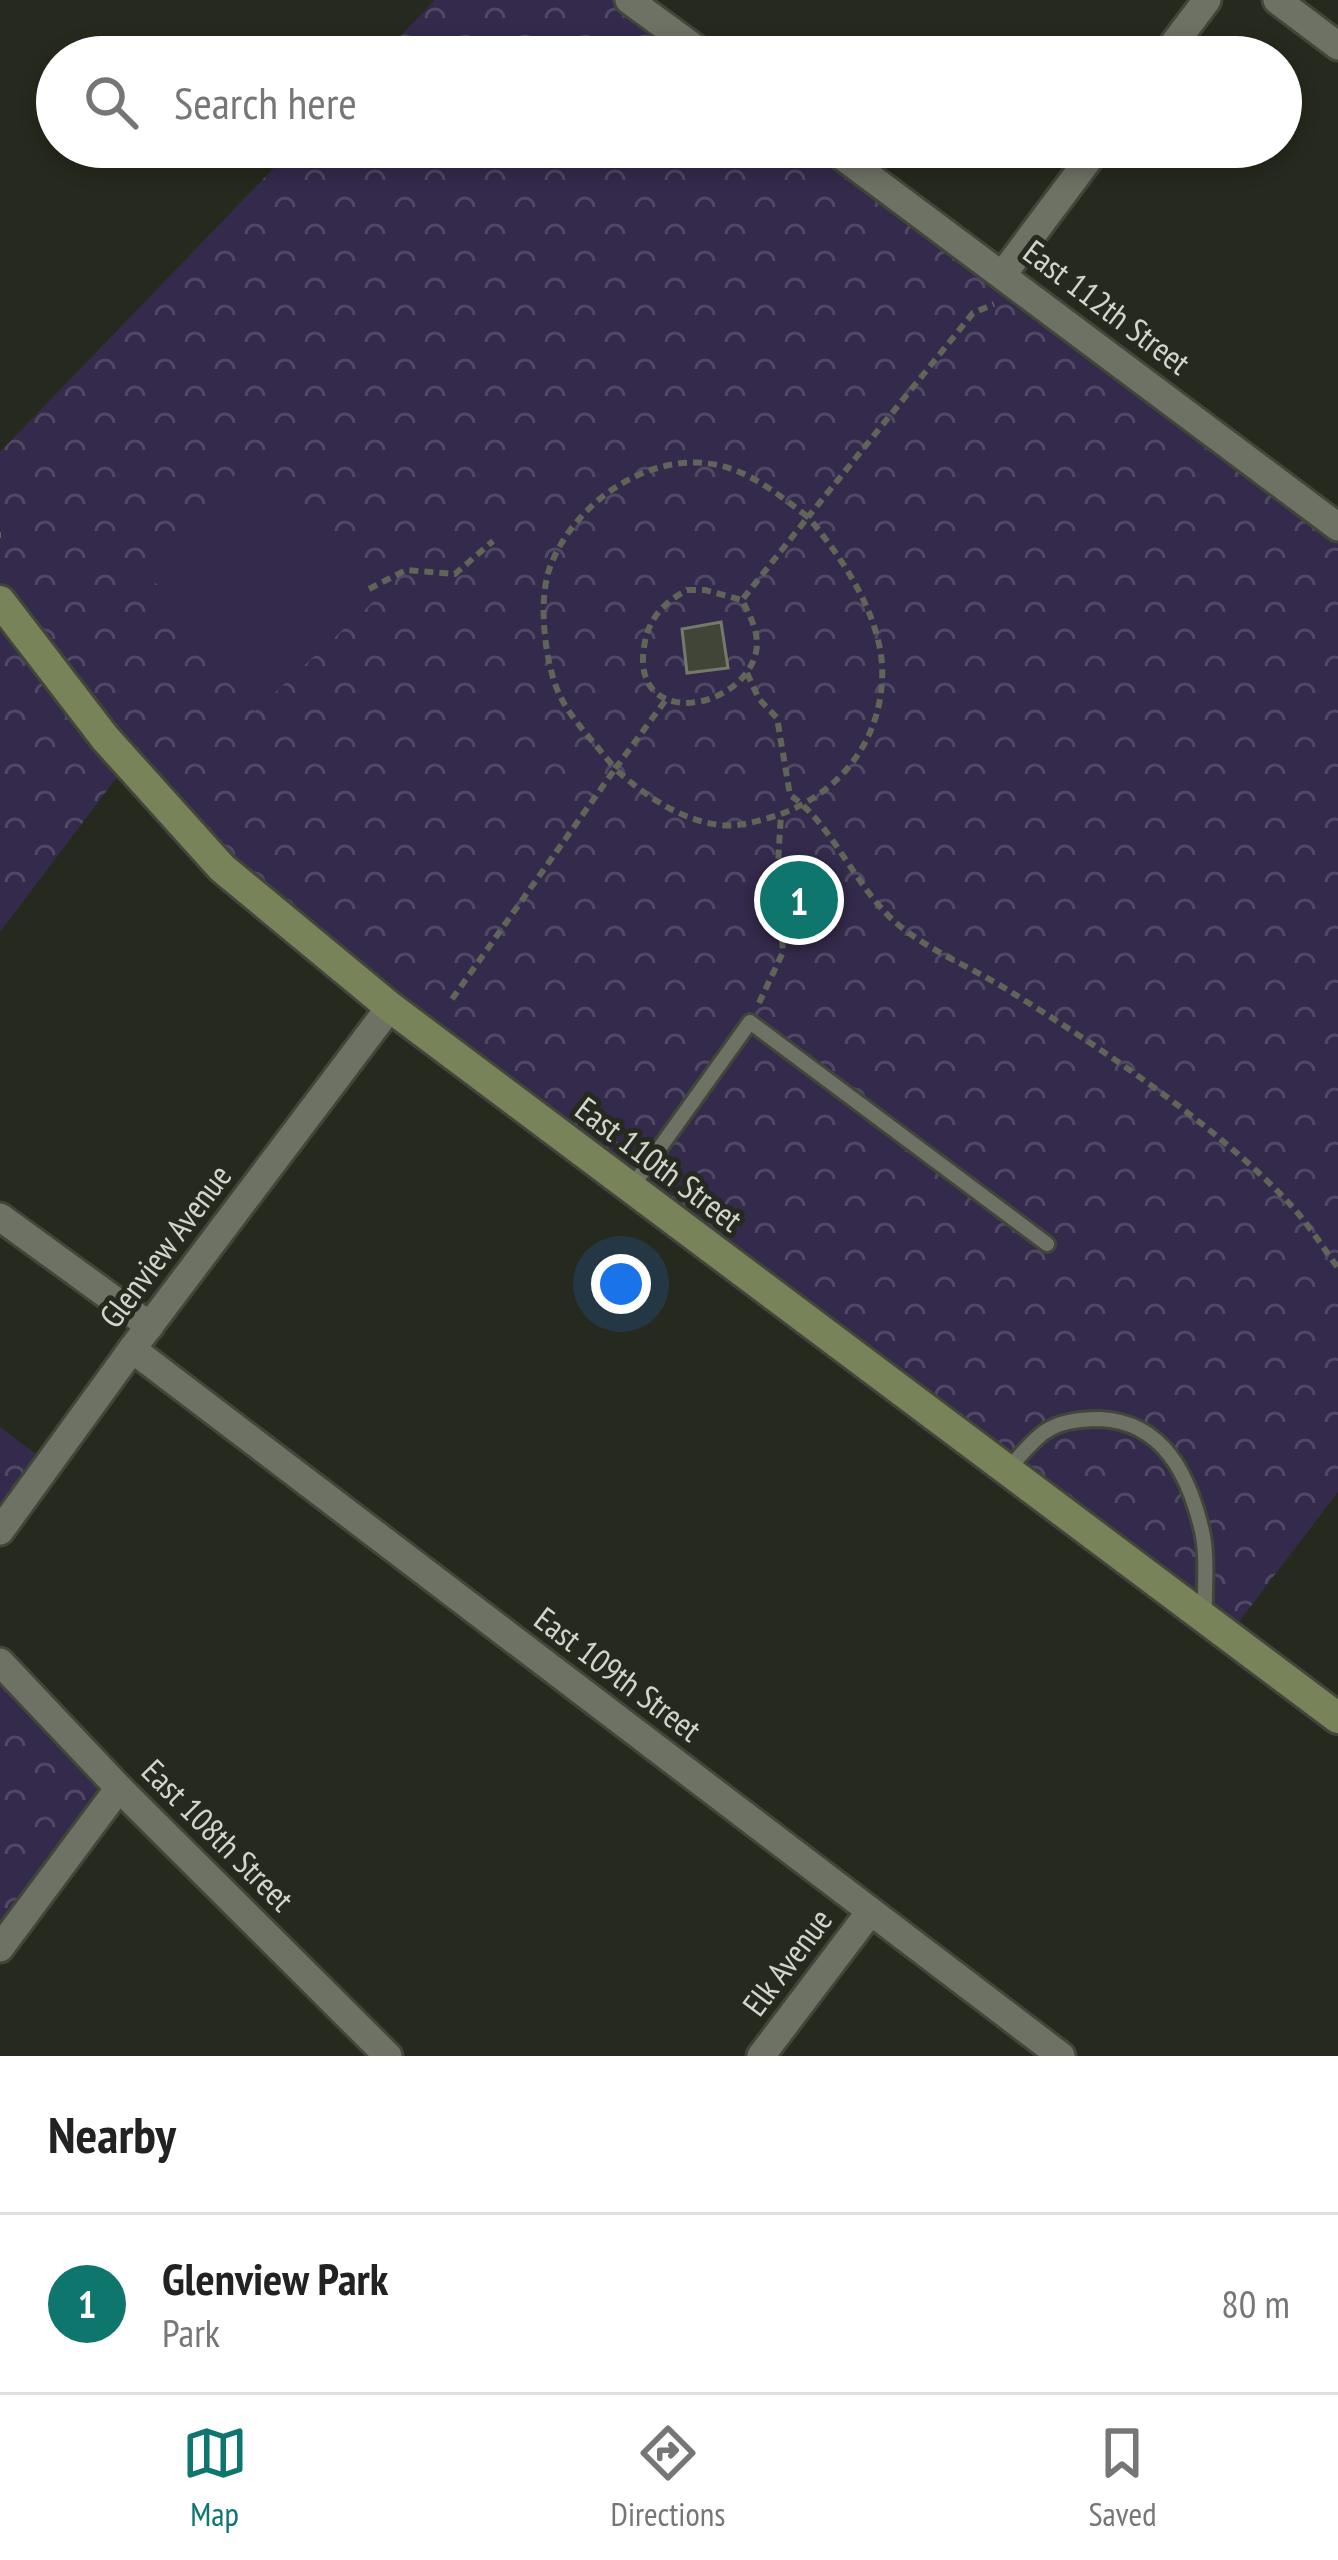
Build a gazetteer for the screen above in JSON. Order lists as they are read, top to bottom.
{
  "streets": {
    "street": [
      "East 112th Street",
      "East 110th Street",
      "Glenview Avenue",
      "East 109th Street",
      "East 108th Street",
      "Elk Avenue"
    ]
  },
  "crossings": [
    ["East 110th Street", "Glenview Avenue"],
    ["Glenview Avenue", "East 109th Street"],
    ["East 109th Street", "Elk Avenue"]
  ],
  "page": {
    "search": "Search here",
    "pins": "1",
    "heading": "Nearby",
    "list": [
      {
        "mark": "1",
        "name": "Glenview Park",
        "note": "Park",
        "value": "80 m"
      }
    ],
    "nav": ["Map", "Directions", "Saved"]
  }
}
